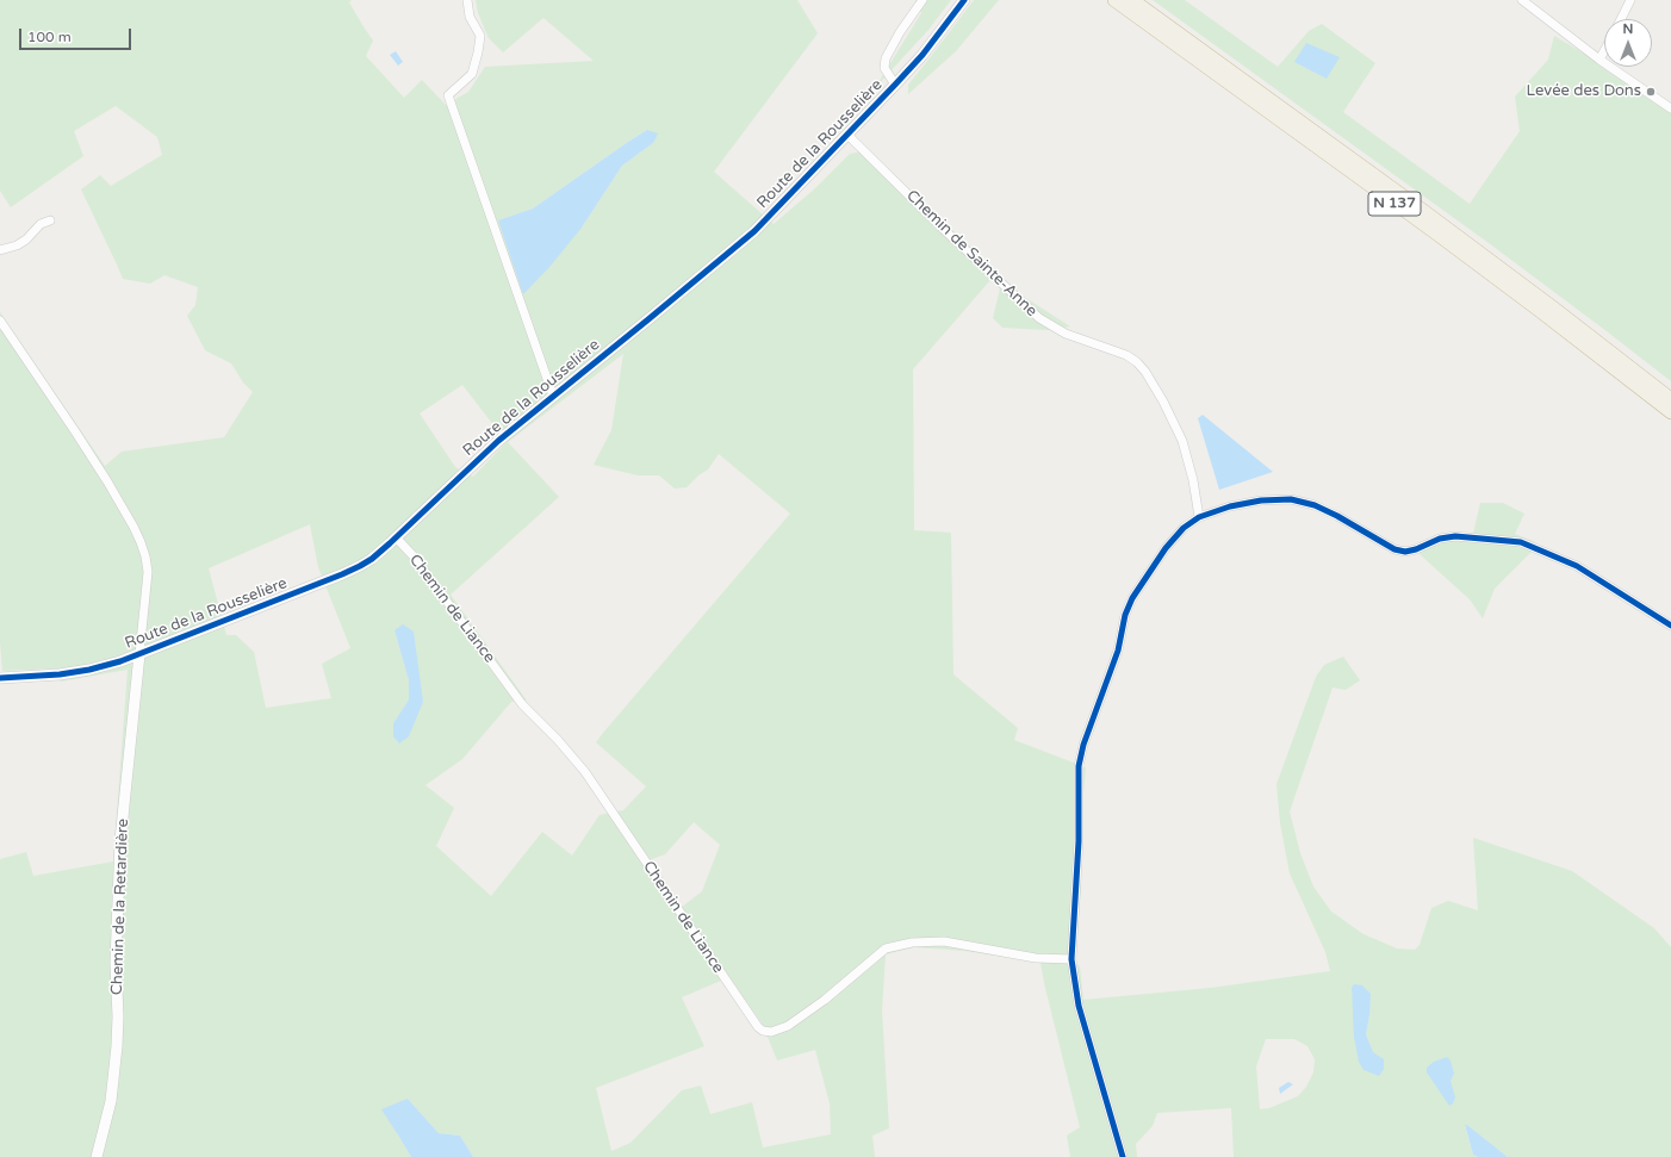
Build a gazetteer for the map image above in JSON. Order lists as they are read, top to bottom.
{
  "streets": {
    "highway": ["N 137"],
    "street": [
      "Route de la Rousselière",
      "Chemin de Sainte-Anne",
      "Chemin de Liance",
      "Chemin de la Retardière"
    ]
  },
  "crossings": [
    ["Route de la Rousselière", "Chemin de Sainte-Anne"],
    ["Route de la Rousselière", "Chemin de Liance"],
    ["Route de la Rousselière", "Chemin de la Retardière"]
  ],
  "places": ["Levée des Dons"],
  "scale_bar": "100 m",
  "north": "top"
}
